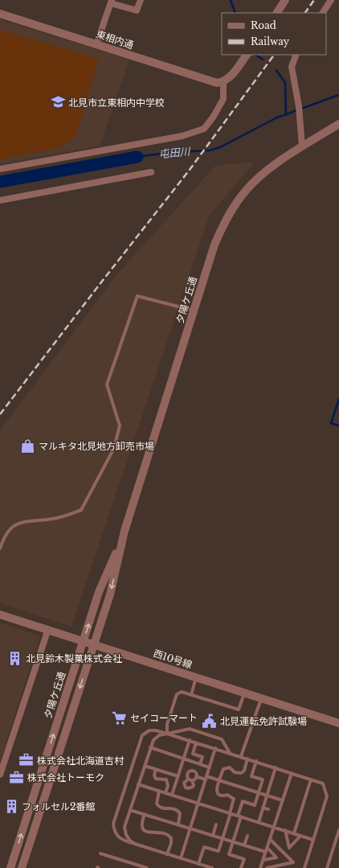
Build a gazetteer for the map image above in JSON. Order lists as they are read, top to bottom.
{
  "streets": {
    "street": ["東相内通", "夕陽ケ丘通", "西10号線"]
  },
  "crossings": [
    ["夕陽ケ丘通", "西10号線"]
  ],
  "water": ["屯田川"],
  "places": {
    "school or university": ["北見市立東相内中学校"],
    "shop": ["マルキタ北見地方卸売市場"],
    "building": ["北見鈴木製菓株式会社", "フォルセル2番館"],
    "supermarket": ["セイコーマート"],
    "public building": ["北見運転免許試験場"],
    "office": ["株式会社北海道吉村", "株式会社トーモク"]
  },
  "legend": ["Road", "Railway"]
}
